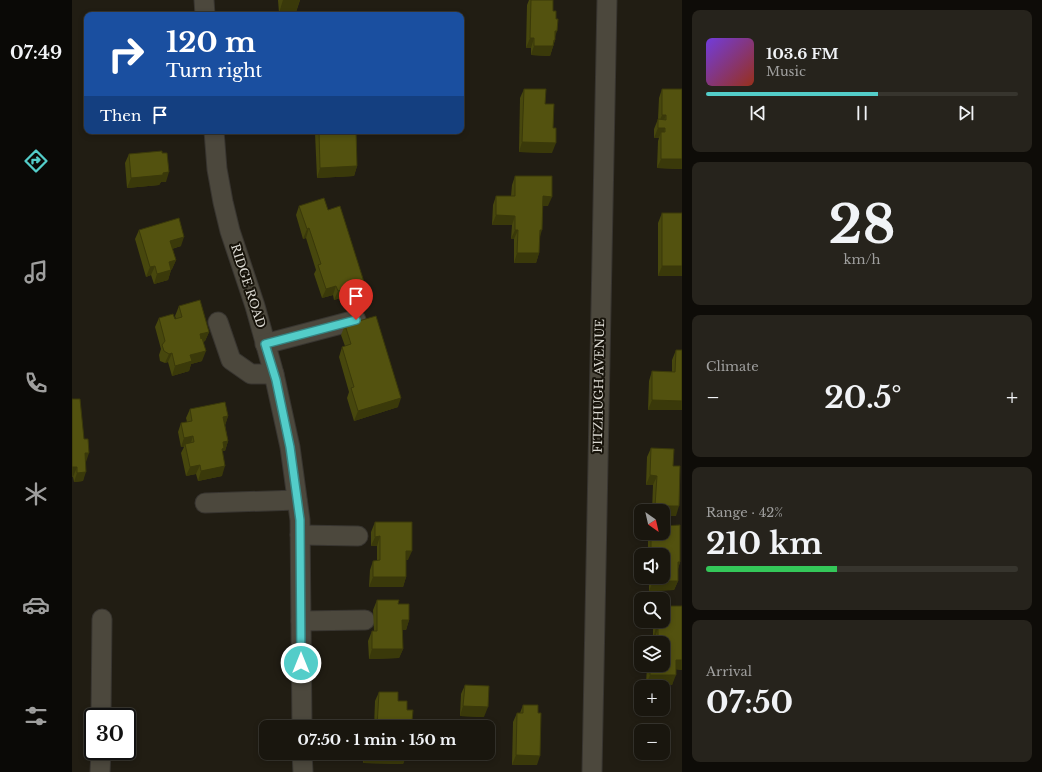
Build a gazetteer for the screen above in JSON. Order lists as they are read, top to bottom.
{
  "streets": {
    "street": ["RIDGE ROAD", "FITZHUGH AVENUE"]
  },
  "north": "bottom right",
  "page": {
    "tabs": "07:49",
    "turn": ["120 m", "Turn right"],
    "song": ["103.6 FM", "Music"],
    "then": "Then",
    "tile": [
      ["28", "km/h"],
      "Climate",
      ["Range · 42%", "210 km"],
      ["Arrival", "07:50"]
    ],
    "heat": ["−", "20.5°", "+"],
    "map_buttons": ["+", "−"],
    "limit": "30",
    "trip": "07:50 · 1 min · 150 m"
  }
}
